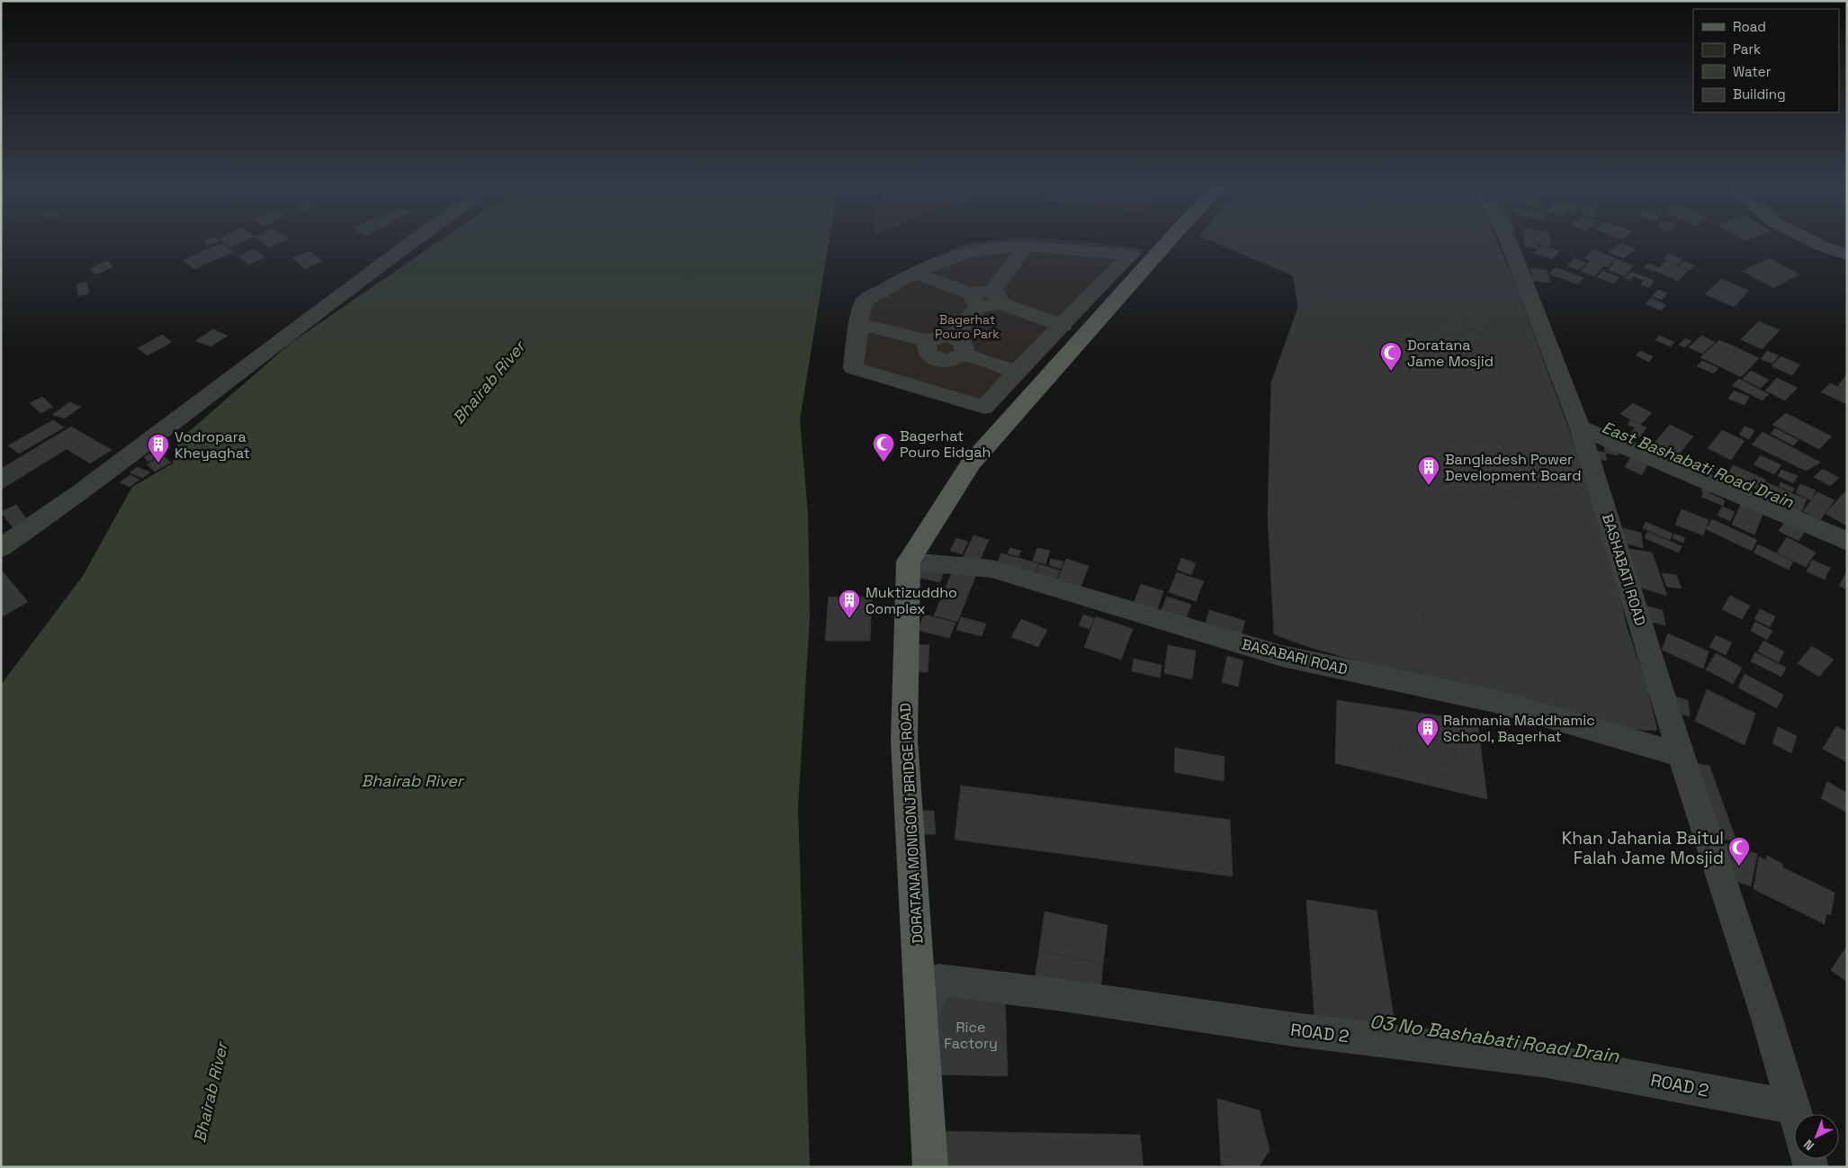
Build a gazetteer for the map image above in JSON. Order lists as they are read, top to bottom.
{
  "streets": {
    "main road": ["DORATANA MONIGONJ BRIDGE ROAD"],
    "street": ["BASHABATI ROAD", "BASABARI ROAD", "ROAD 2"]
  },
  "crossings": [
    ["BASHABATI ROAD", "BASABARI ROAD"],
    ["BASHABATI ROAD", "ROAD 2"],
    ["BASABARI ROAD", "DORATANA MONIGONJ BRIDGE ROAD"],
    ["DORATANA MONIGONJ BRIDGE ROAD", "ROAD 2"]
  ],
  "water": ["Bhairab River", "East Bashabati Road Drain", "03 No Bashabati Road Drain"],
  "parks": ["Bagerhat Pouro Park"],
  "places": {
    "mosque": ["Doratana Jame Mosjid", "Bagerhat Pouro Eidgah", "Khan Jahania Baitul Falah Jame Mosjid"],
    "building": [
      "Vodropara Kheyaghat",
      "Bangladesh Power Development Board",
      "Muktizuddho Complex",
      "Rahmania Maddhamic School, Bagerhat"
    ]
  },
  "house_numbers": ["Rice Factory"],
  "legend": [
    "Road",
    "Park",
    "Water",
    "Building"
  ],
  "north": "bottom left"
}
